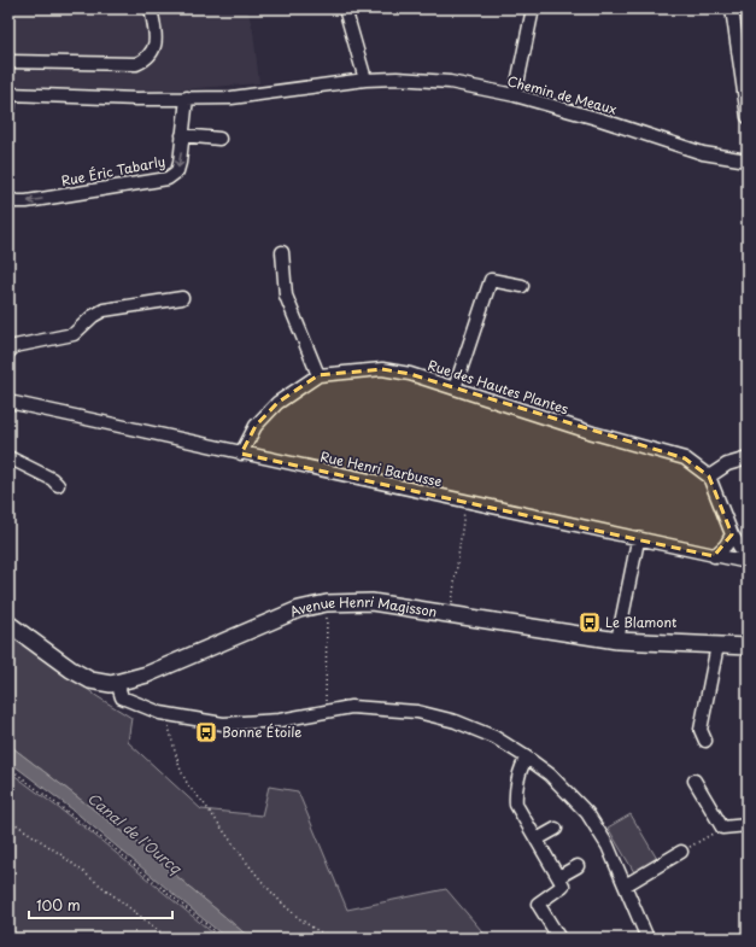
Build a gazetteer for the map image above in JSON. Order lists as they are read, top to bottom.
{
  "streets": {
    "main road": ["Avenue Henri Magisson"],
    "street": [
      "Chemin de Meaux",
      "Rue Éric Tabarly",
      "Rue des Hautes Plantes",
      "Rue Henri Barbusse"
    ]
  },
  "crossings": [
    ["Chemin de Meaux", "Rue Éric Tabarly"],
    ["Rue des Hautes Plantes", "Rue Henri Barbusse"]
  ],
  "one_way": ["Rue Éric Tabarly"],
  "water": ["Canal de l'Ourcq"],
  "places": {
    "bus stop": ["Le Blamont", "Bonne Étoile"]
  },
  "scale_bar": "100 m"
}
